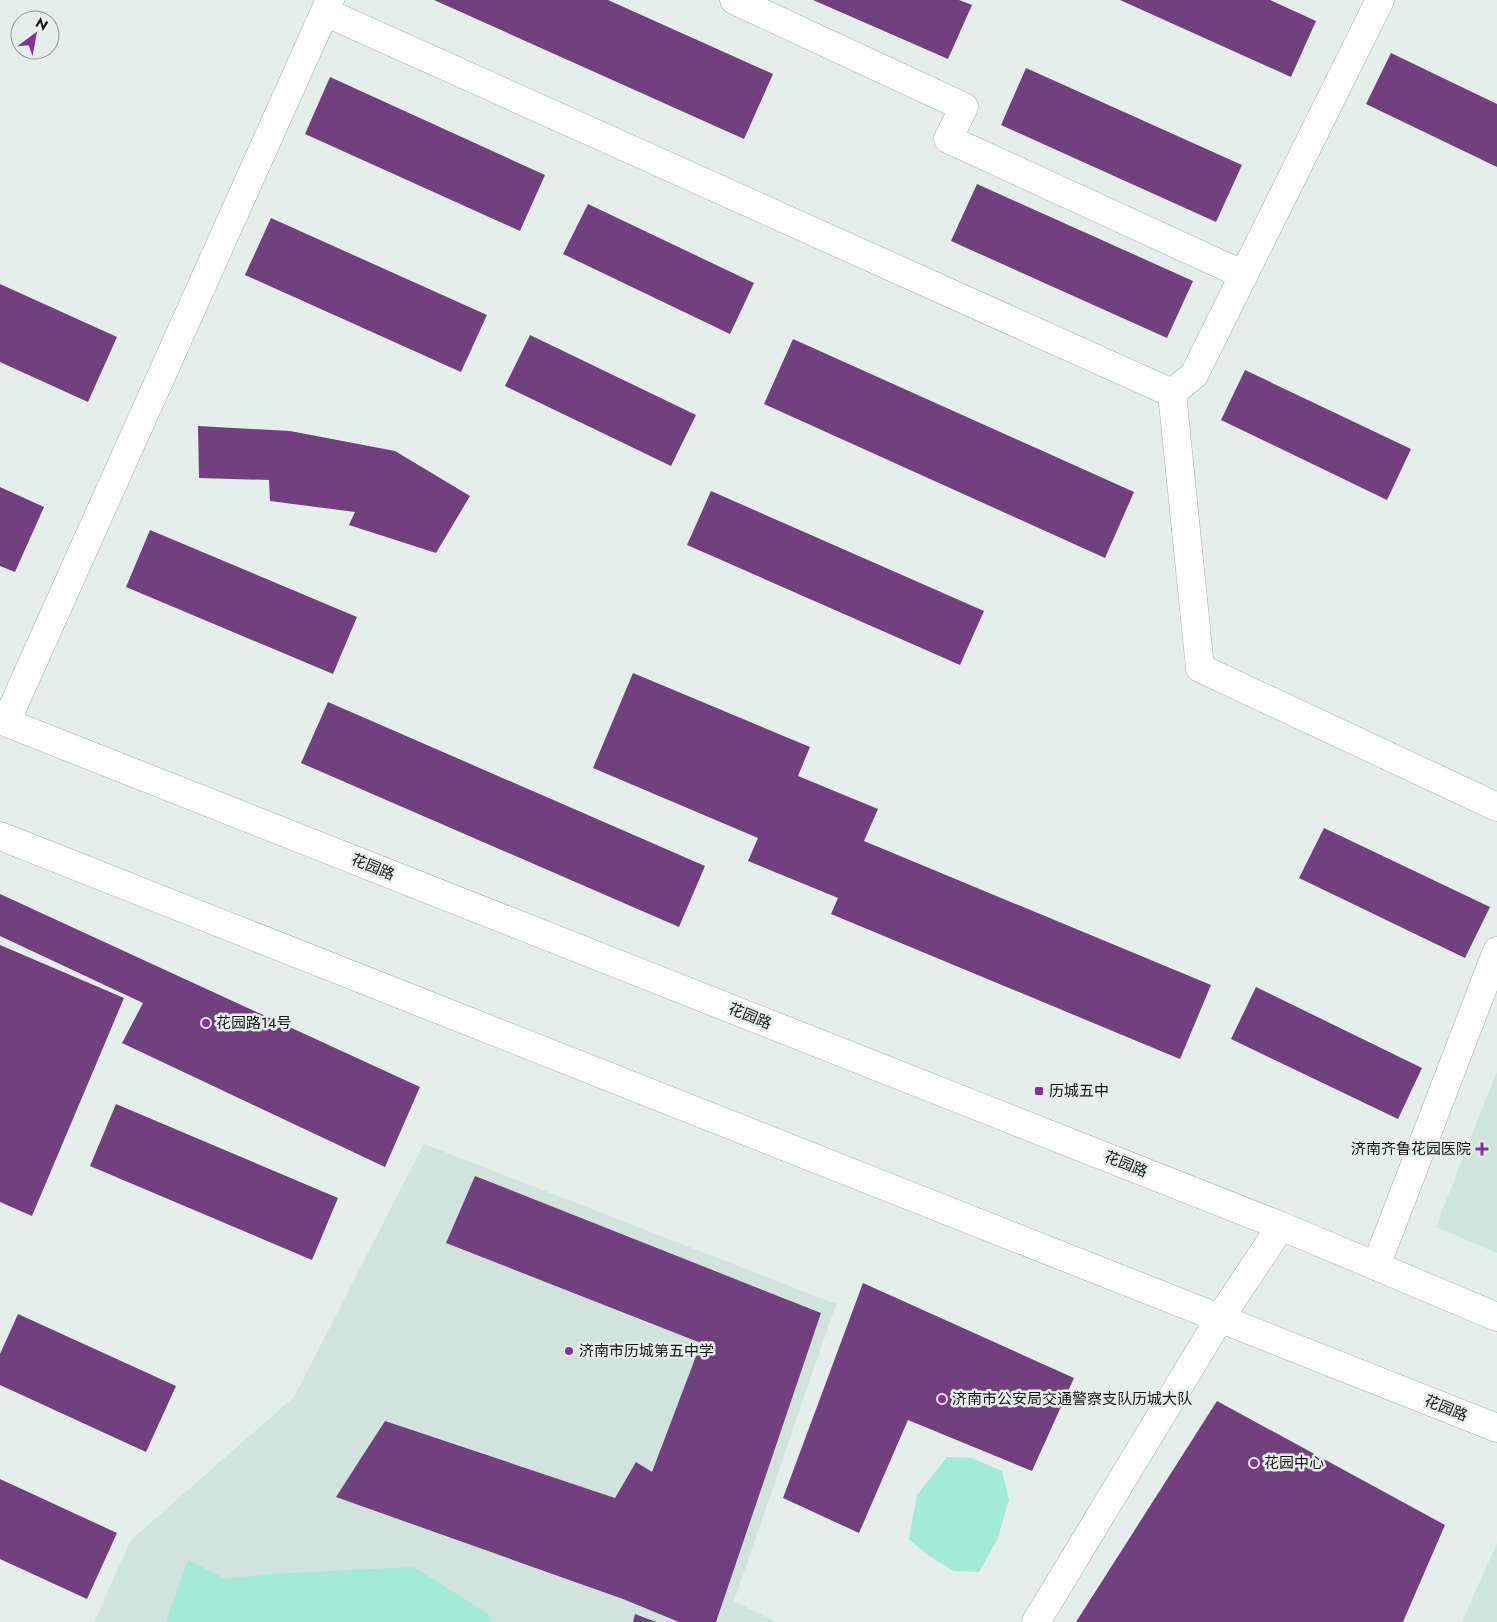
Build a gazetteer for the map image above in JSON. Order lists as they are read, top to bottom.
{
  "streets": {
    "street": ["花园路"]
  },
  "places": {
    "other": [
      "花园路14号",
      "济南市历城第五中学",
      "济南市公安局交通警察支队历城大队",
      "花园中心"
    ],
    "transit": ["历城五中"],
    "health": ["济南齐鲁花园医院"]
  },
  "north": "top right"
}
